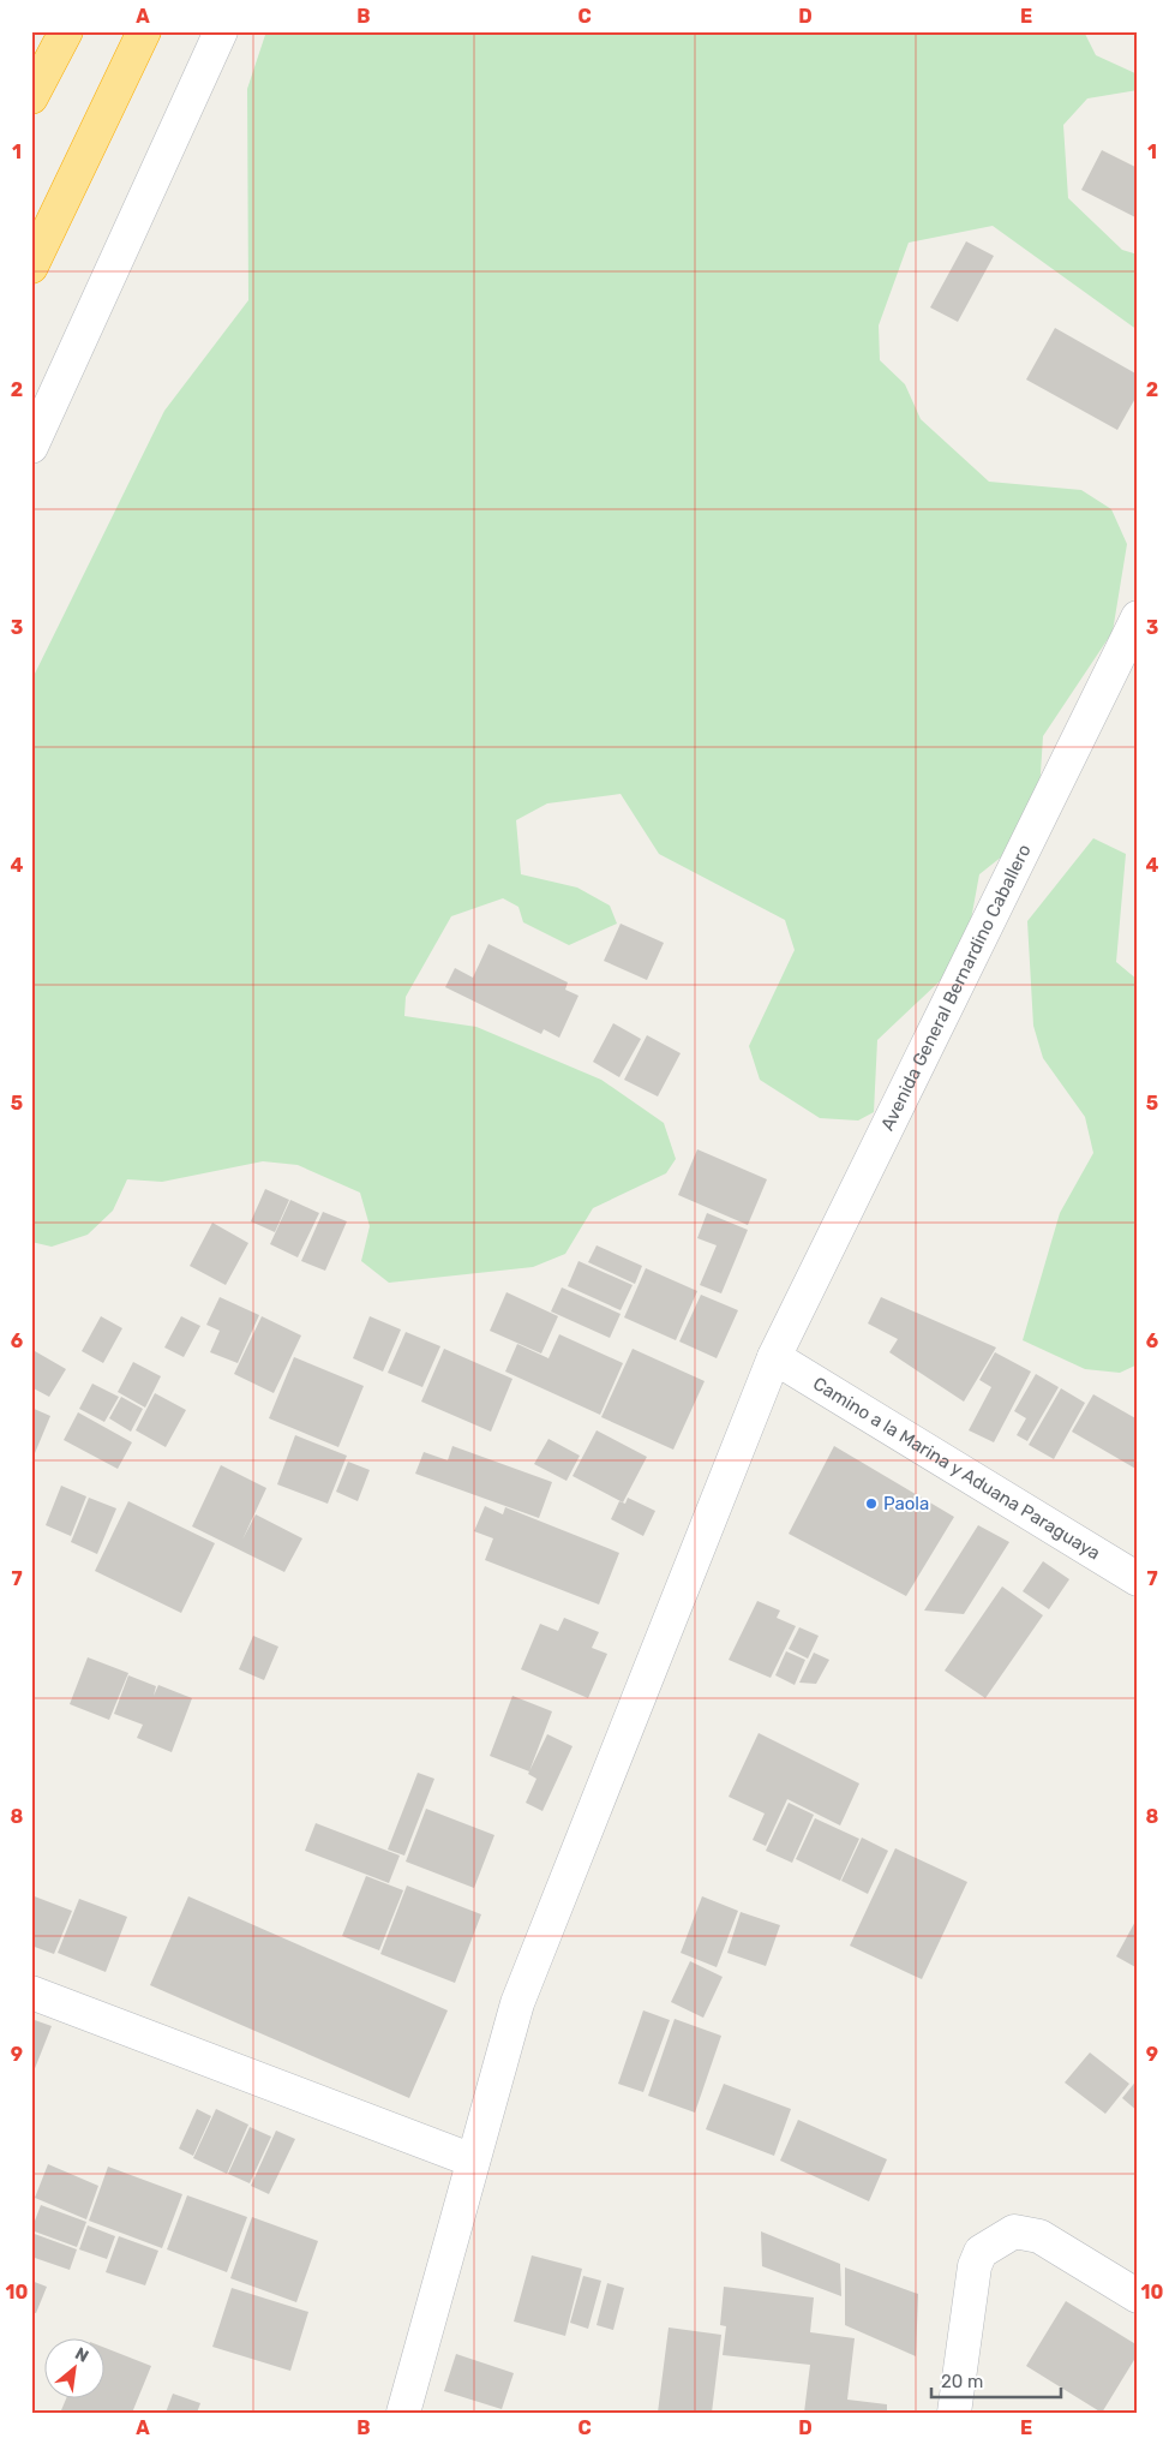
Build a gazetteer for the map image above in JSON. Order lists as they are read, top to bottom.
{
  "streets": {
    "street": ["Avenida General Bernardino Caballero", "Camino a la Marina y Aduana Paraguaya"]
  },
  "crossings": [
    ["Avenida General Bernardino Caballero", "Camino a la Marina y Aduana Paraguaya"]
  ],
  "places": ["Paola"],
  "scale_bar": "20 m",
  "north": "top right",
  "grid": {
    "columns": [
      "A",
      "B",
      "C",
      "D",
      "E"
    ],
    "rows": [
      "1",
      "2",
      "3",
      "4",
      "5",
      "6",
      "7",
      "8",
      "9",
      "10"
    ]
  }
}
